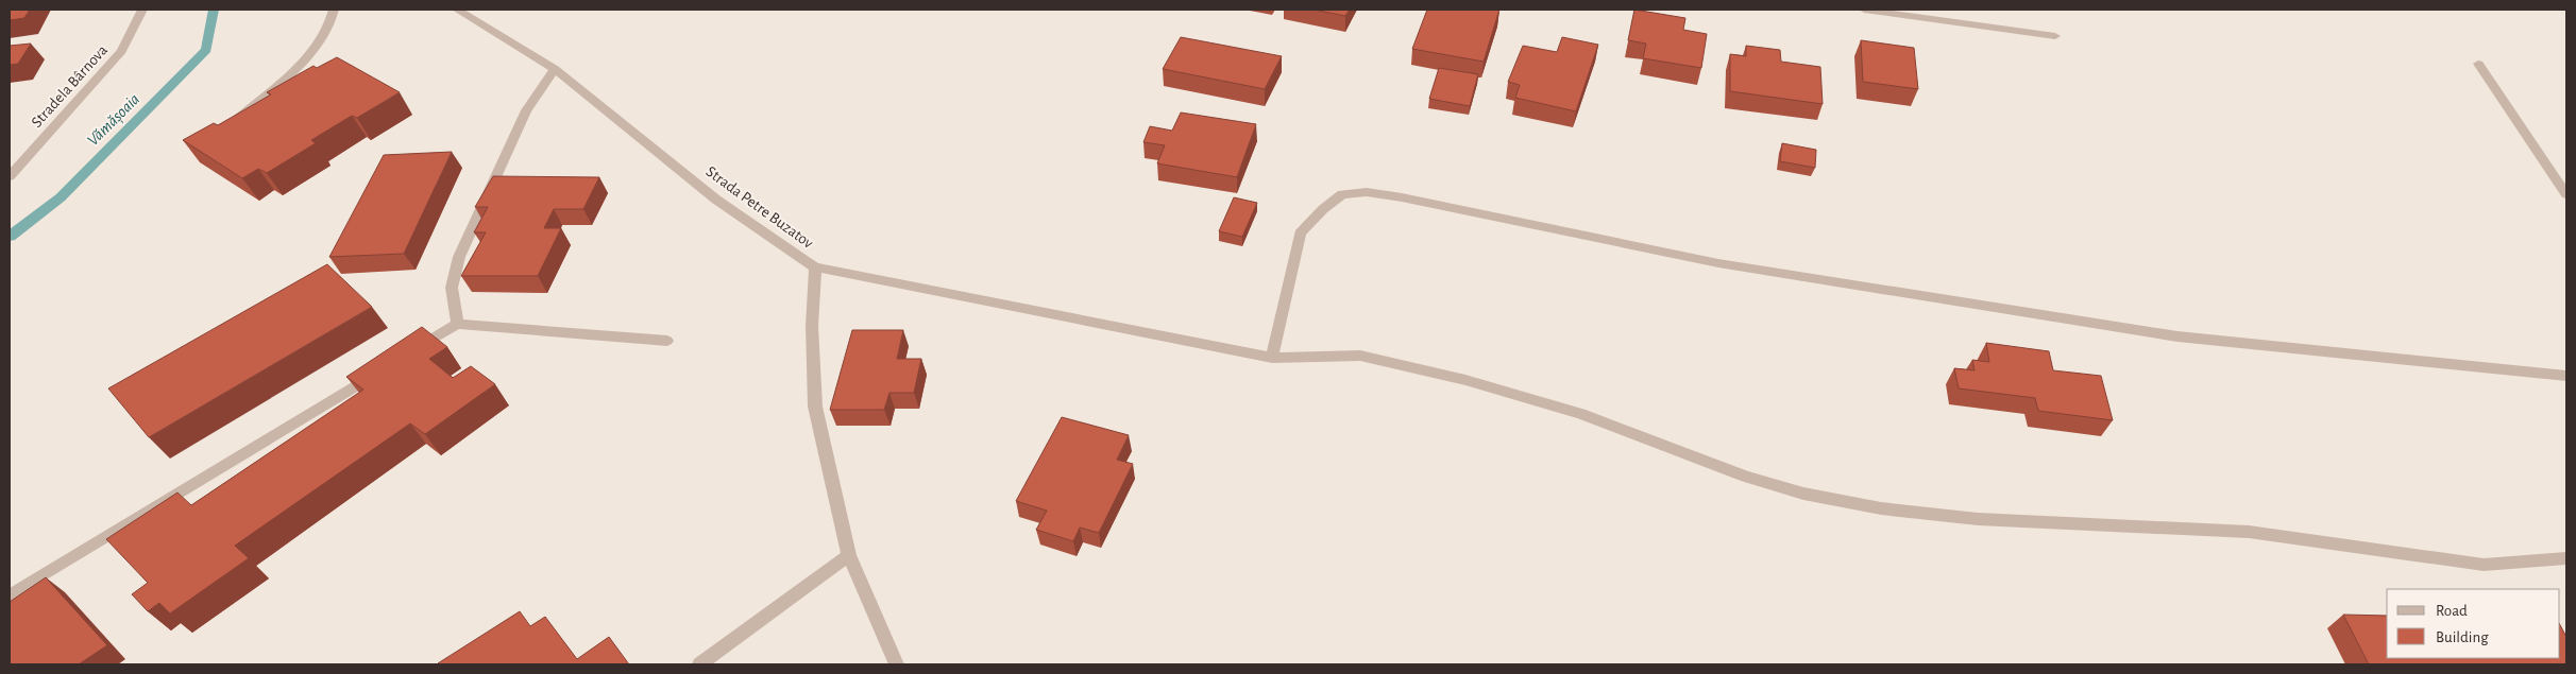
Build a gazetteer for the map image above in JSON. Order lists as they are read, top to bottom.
{
  "streets": {
    "street": ["Stradela Bârnova", "Strada Petre Buzatov"]
  },
  "water": ["Vămășoaia"],
  "legend": ["Road", "Building"]
}
